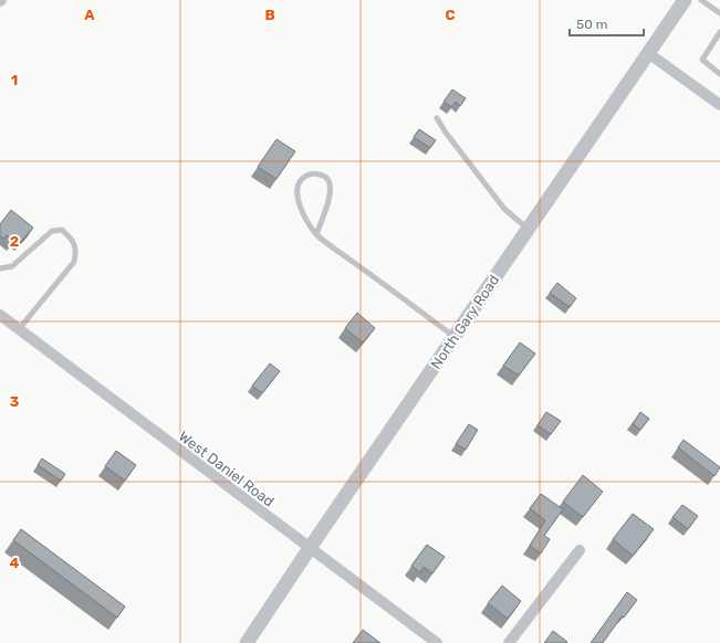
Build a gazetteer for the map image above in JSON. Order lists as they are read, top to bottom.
{
  "streets": {
    "street": ["North Gary Road", "West Daniel Road"]
  },
  "crossings": [
    ["North Gary Road", "West Daniel Road"]
  ],
  "scale_bar": "50 m",
  "grid": {
    "columns": ["A", "B", "C"],
    "rows": [
      "1",
      "2",
      "3",
      "4"
    ]
  }
}
